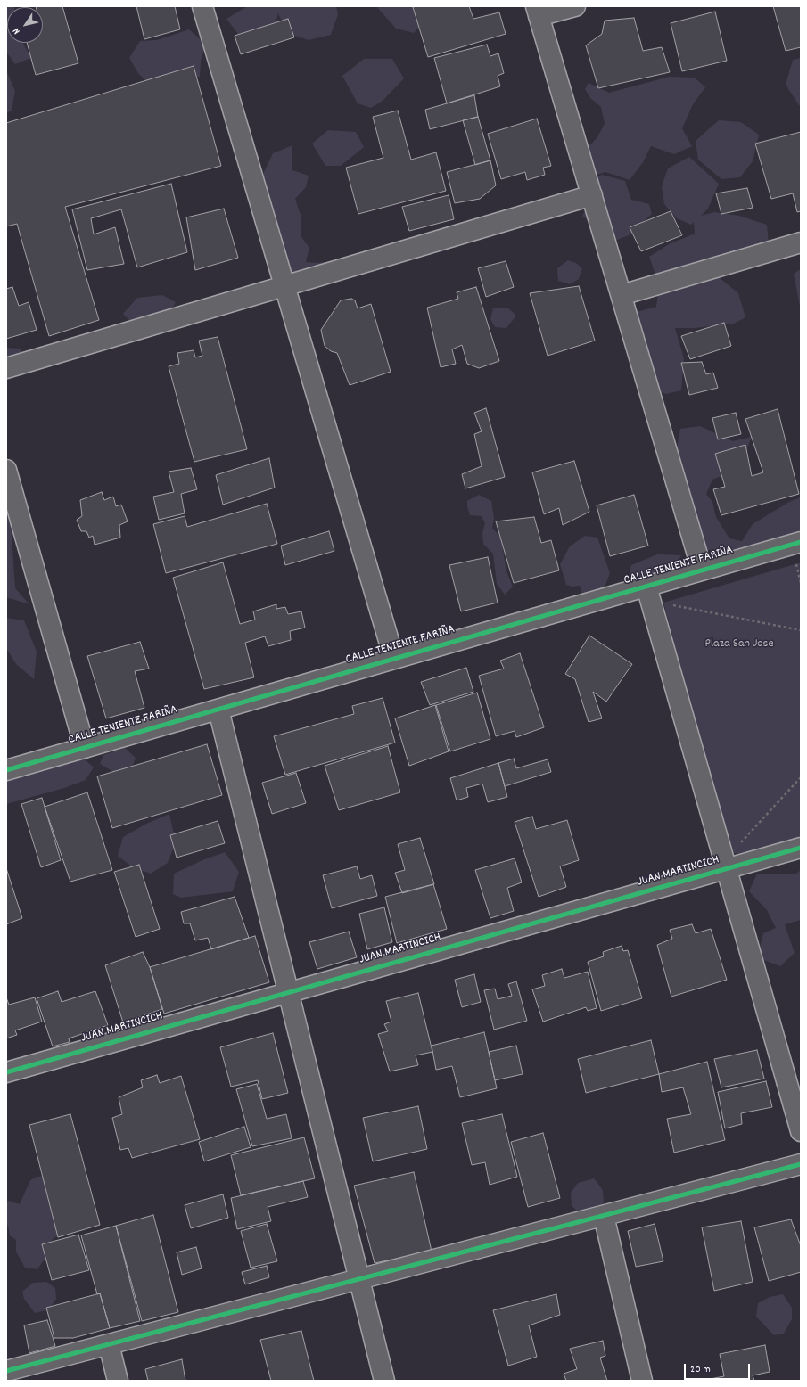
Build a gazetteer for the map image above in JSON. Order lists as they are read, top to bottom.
{
  "streets": {
    "street": ["CALLE TENIENTE FARIÑA", "JUAN MARTINCICH"]
  },
  "parks": ["Plaza San Jose"],
  "scale_bar": "20 m",
  "north": "bottom left"
}
